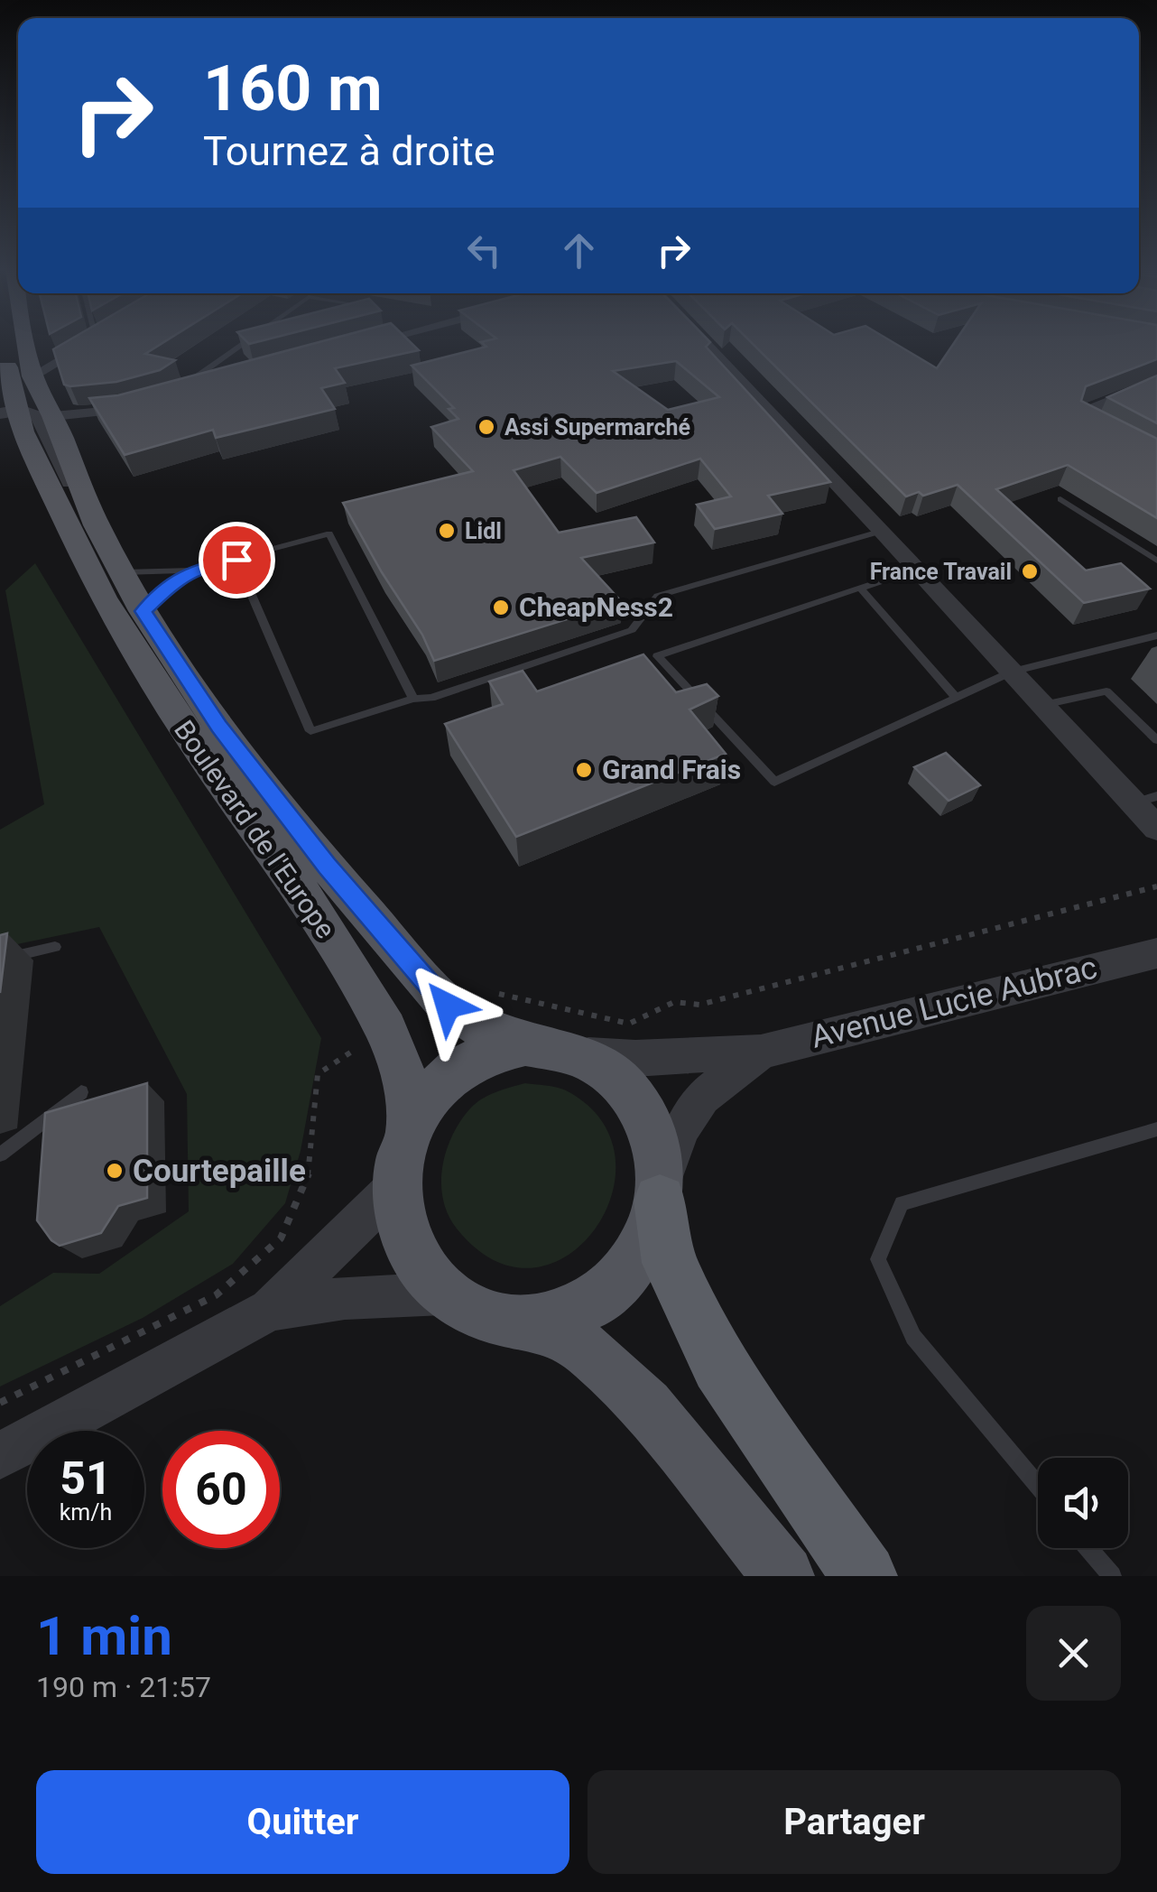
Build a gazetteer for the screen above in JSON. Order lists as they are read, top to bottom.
{
  "streets": {
    "main road": ["Boulevard de l'Europe"],
    "street": ["Avenue Lucie Aubrac"]
  },
  "crossings": [
    ["Boulevard de l'Europe", "Avenue Lucie Aubrac"]
  ],
  "places": [
    "Assi Supermarché",
    "Lidl",
    "France Travail",
    "CheapNess2",
    "Grand Frais",
    "Courtepaille"
  ],
  "page": {
    "turn": ["160 m", "Tournez à droite"],
    "speed": "51 km/h",
    "limit": "60",
    "heading": ["1 min", "190 m · 21:57"],
    "buttons": ["Quitter", "Partager"]
  }
}
